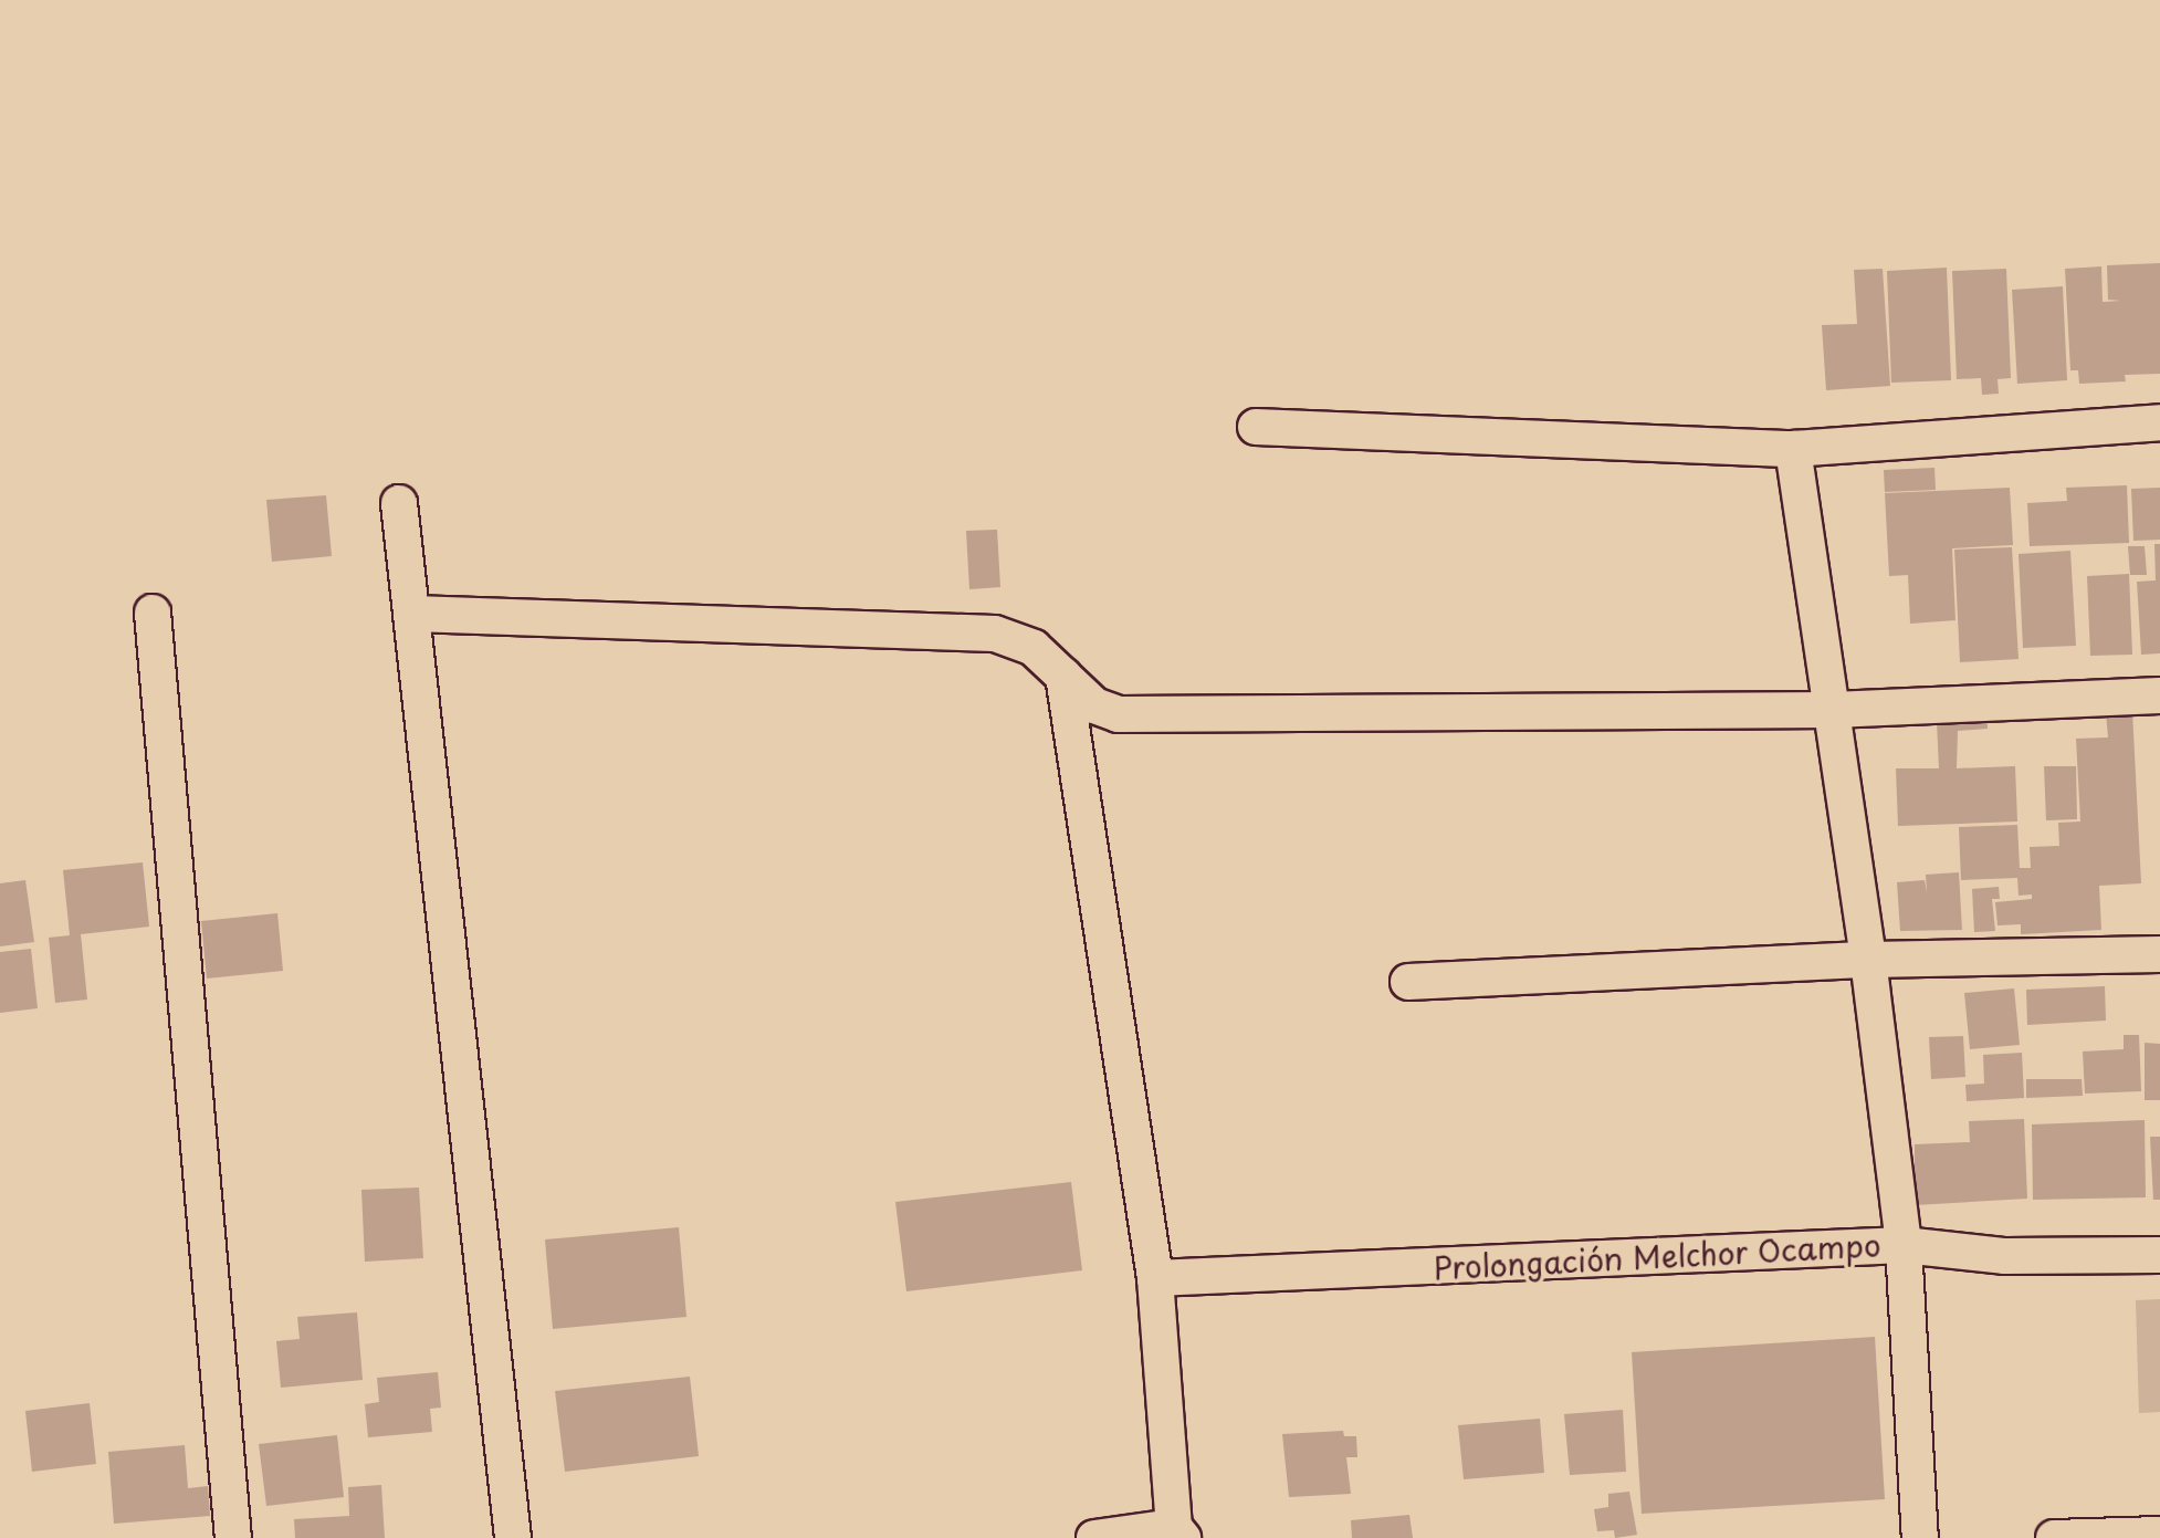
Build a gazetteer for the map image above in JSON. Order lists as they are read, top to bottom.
{
  "streets": {
    "street": ["Prolongación Melchor Ocampo"]
  }
}
